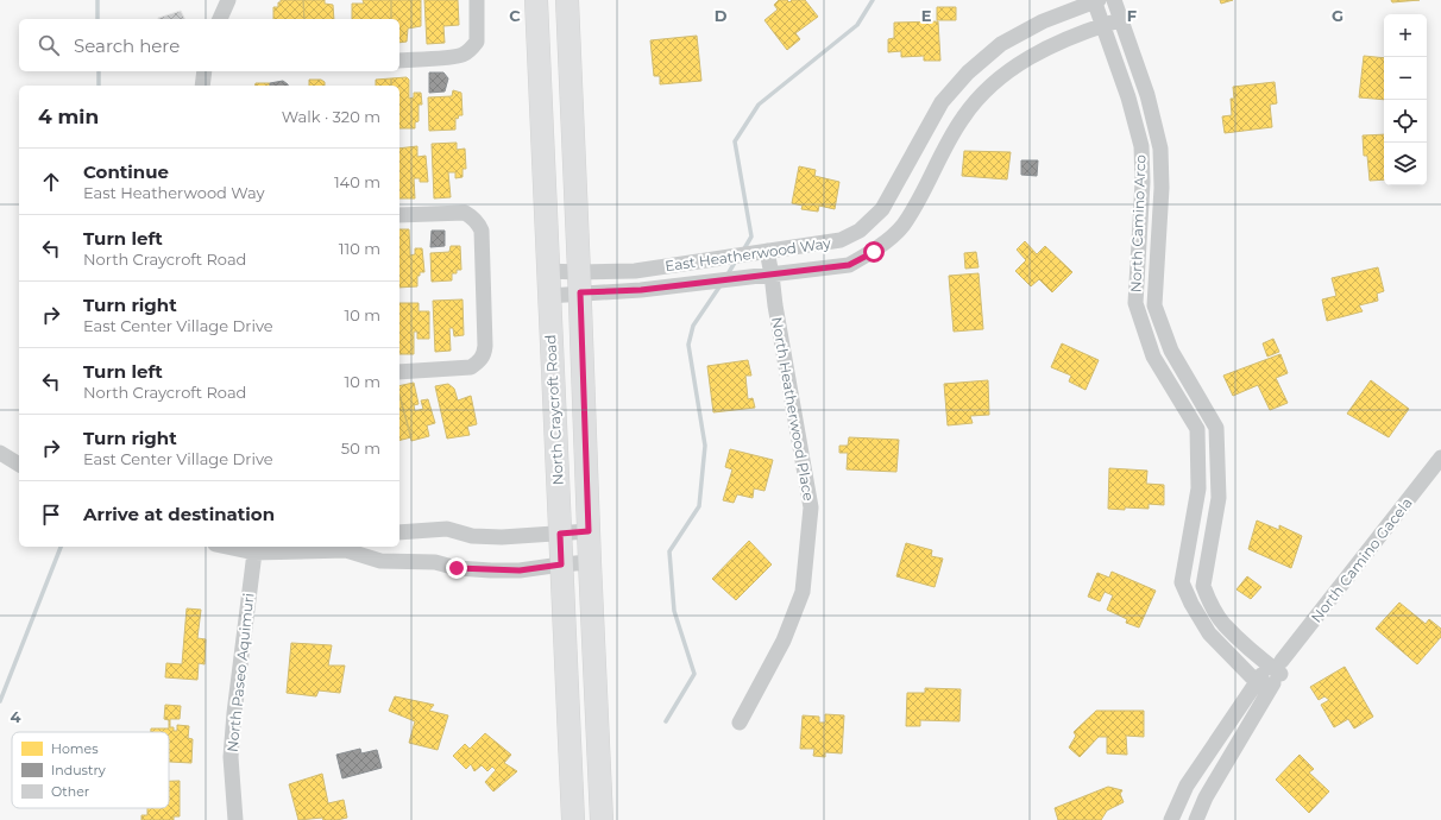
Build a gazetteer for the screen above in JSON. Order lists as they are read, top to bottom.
{
  "streets": {
    "main road": ["North Craycroft Road"],
    "street": [
      "North Camino Arco",
      "East Heatherwood Way",
      "North Heatherwood Place",
      "North Camino Gacela",
      "North Paseo Aquimuri"
    ]
  },
  "crossings": [
    ["North Camino Arco", "East Heatherwood Way"],
    ["North Camino Arco", "North Camino Gacela"],
    ["East Heatherwood Way", "North Heatherwood Place"],
    ["East Heatherwood Way", "North Craycroft Road"]
  ],
  "legend": ["Homes", "Industry", "Other"],
  "page": {
    "map_buttons": ["+", "−"],
    "search": "Search here",
    "heading": ["4 min", "Walk · 320 m"],
    "list": [
      ["Continue", "East Heatherwood Way", "140 m"],
      ["Turn left", "North Craycroft Road", "110 m"],
      ["Turn right", "East Center Village Drive", "10 m"],
      ["Turn left", "North Craycroft Road", "10 m"],
      ["Turn right", "East Center Village Drive", "50 m"],
      "Arrive at destination"
    ]
  },
  "grid": {
    "columns": [
      "C",
      "D",
      "E",
      "F",
      "G"
    ],
    "rows": ["4"]
  }
}
